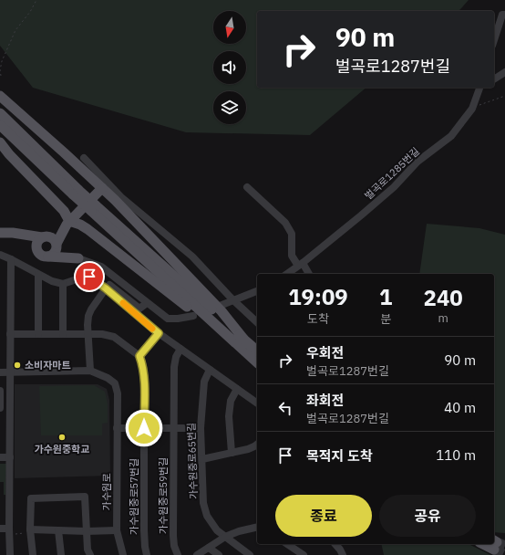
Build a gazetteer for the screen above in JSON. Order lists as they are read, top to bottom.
{
  "streets": {
    "street": [
      "벌곡로1285번길",
      "가수원중로65번길",
      "가수원로",
      "가수원중로59번길",
      "가수원중로57번길"
    ]
  },
  "places": ["소비자마트", "가수원중학교"],
  "north": "bottom",
  "page": {
    "turn": ["90 m", "벌곡로1287번길"],
    "eta": [
      "19:09",
      "도착",
      "1",
      "분",
      "240",
      "m"
    ],
    "list": [
      {
        "name": "우회전",
        "note": "벌곡로1287번길",
        "value": "90 m"
      },
      {
        "name": "좌회전",
        "note": "벌곡로1287번길",
        "value": "40 m"
      },
      {
        "name": "목적지 도착",
        "value": "110 m"
      }
    ],
    "buttons": ["종료", "공유"]
  }
}
